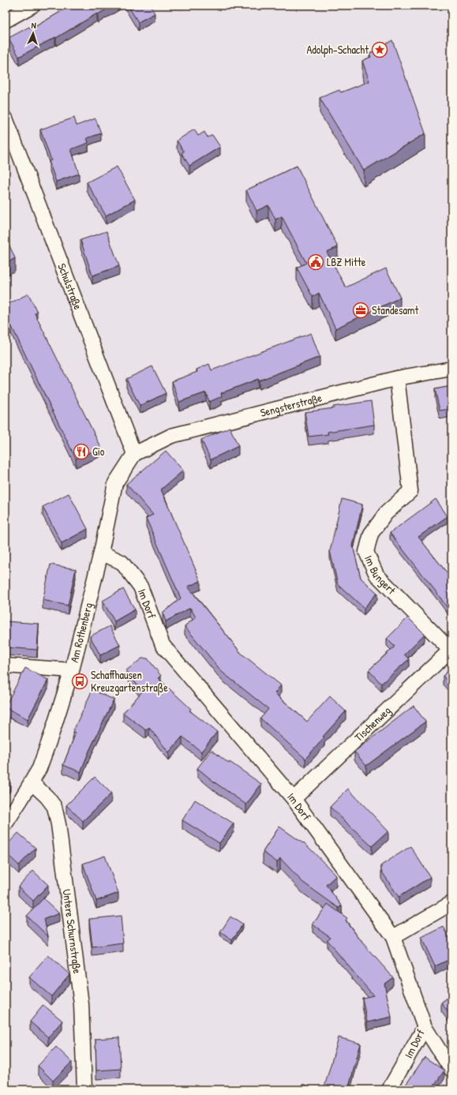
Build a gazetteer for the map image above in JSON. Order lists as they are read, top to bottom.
{
  "streets": {
    "street": [
      "Schulstraße",
      "Sengsterstraße",
      "Im Bungert",
      "Im Dorf",
      "Am Rothenberg",
      "Tischenweg",
      "Untere Schurnstraße"
    ]
  },
  "crossings": [
    ["Schulstraße", "Sengsterstraße"],
    ["Schulstraße", "Am Rothenberg"],
    ["Sengsterstraße", "Im Bungert"],
    ["Sengsterstraße", "Am Rothenberg"],
    ["Im Bungert", "Tischenweg"],
    ["Im Dorf", "Am Rothenberg"],
    ["Im Dorf", "Tischenweg"],
    ["Am Rothenberg", "Untere Schurnstraße"]
  ],
  "places": {
    "place": ["Adolph-Schacht"],
    "public building": ["LBZ Mitte"],
    "office": ["Standesamt"],
    "restaurant": ["Gio"],
    "bus stop": ["Schaffhausen Kreuzgartenstraße"]
  },
  "north": "top"
}
